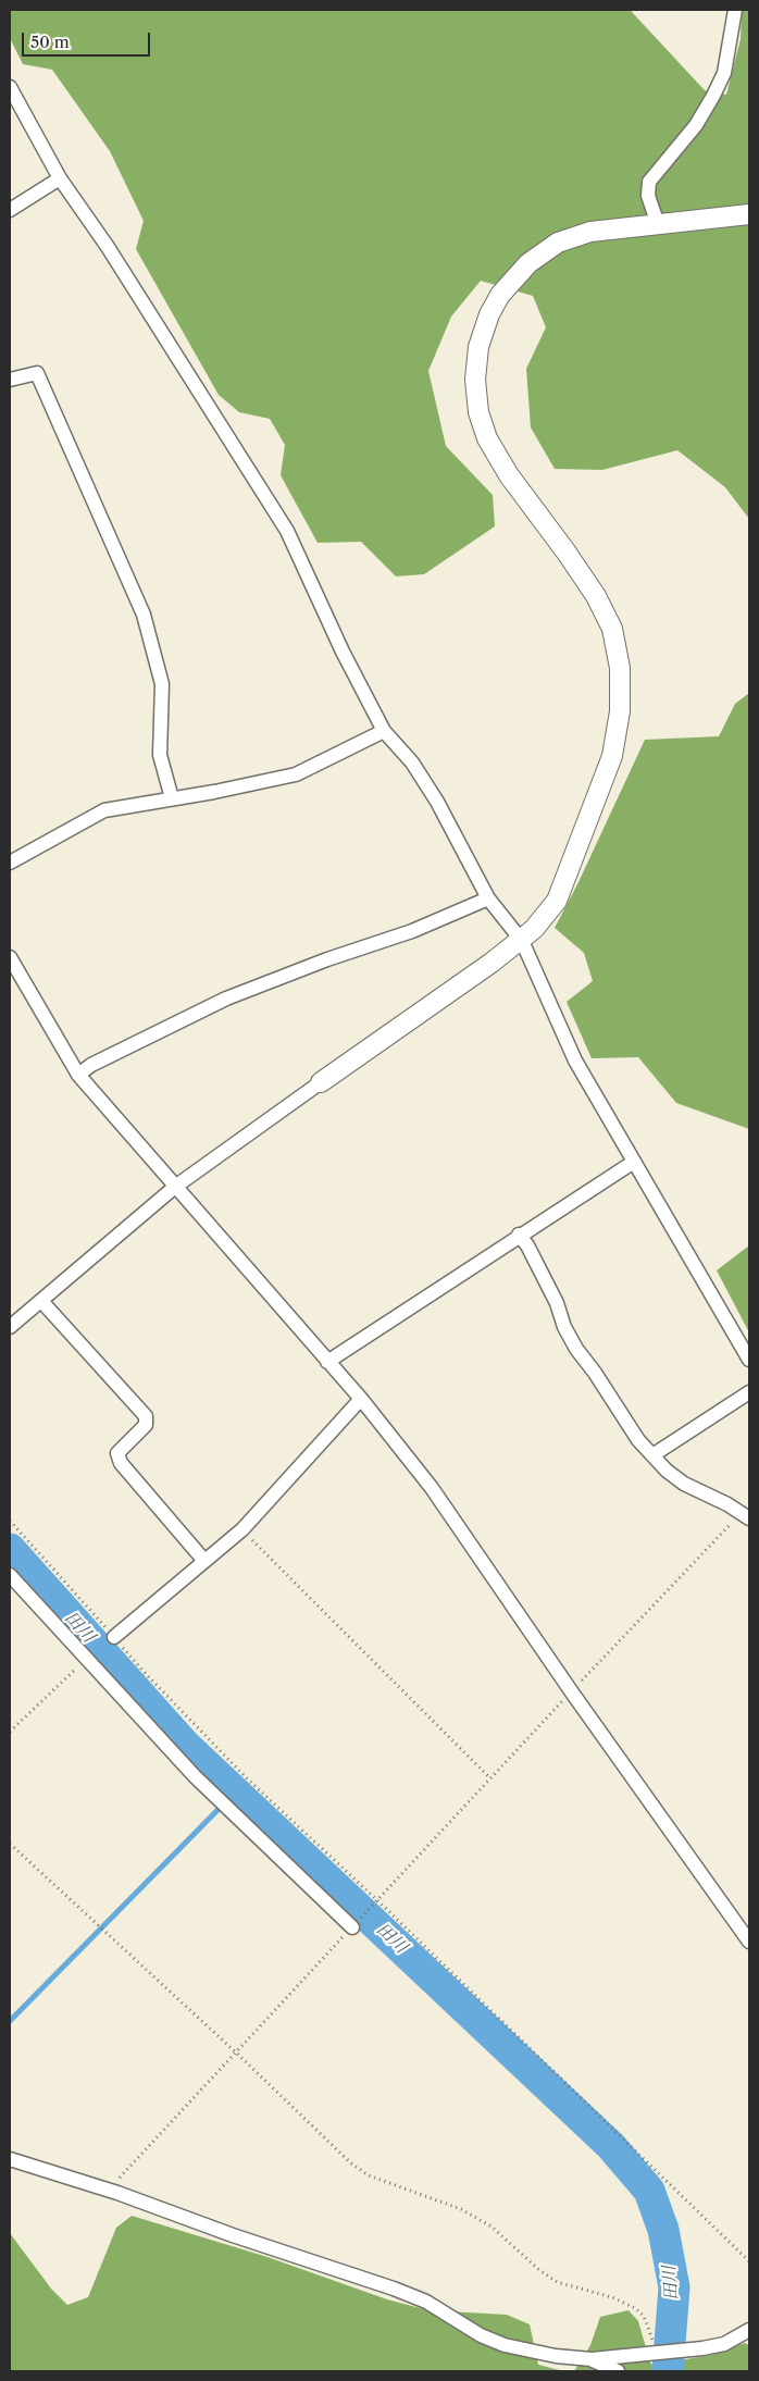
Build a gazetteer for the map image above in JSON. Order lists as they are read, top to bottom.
{
  "water": ["田川"],
  "scale_bar": "50 m"
}
